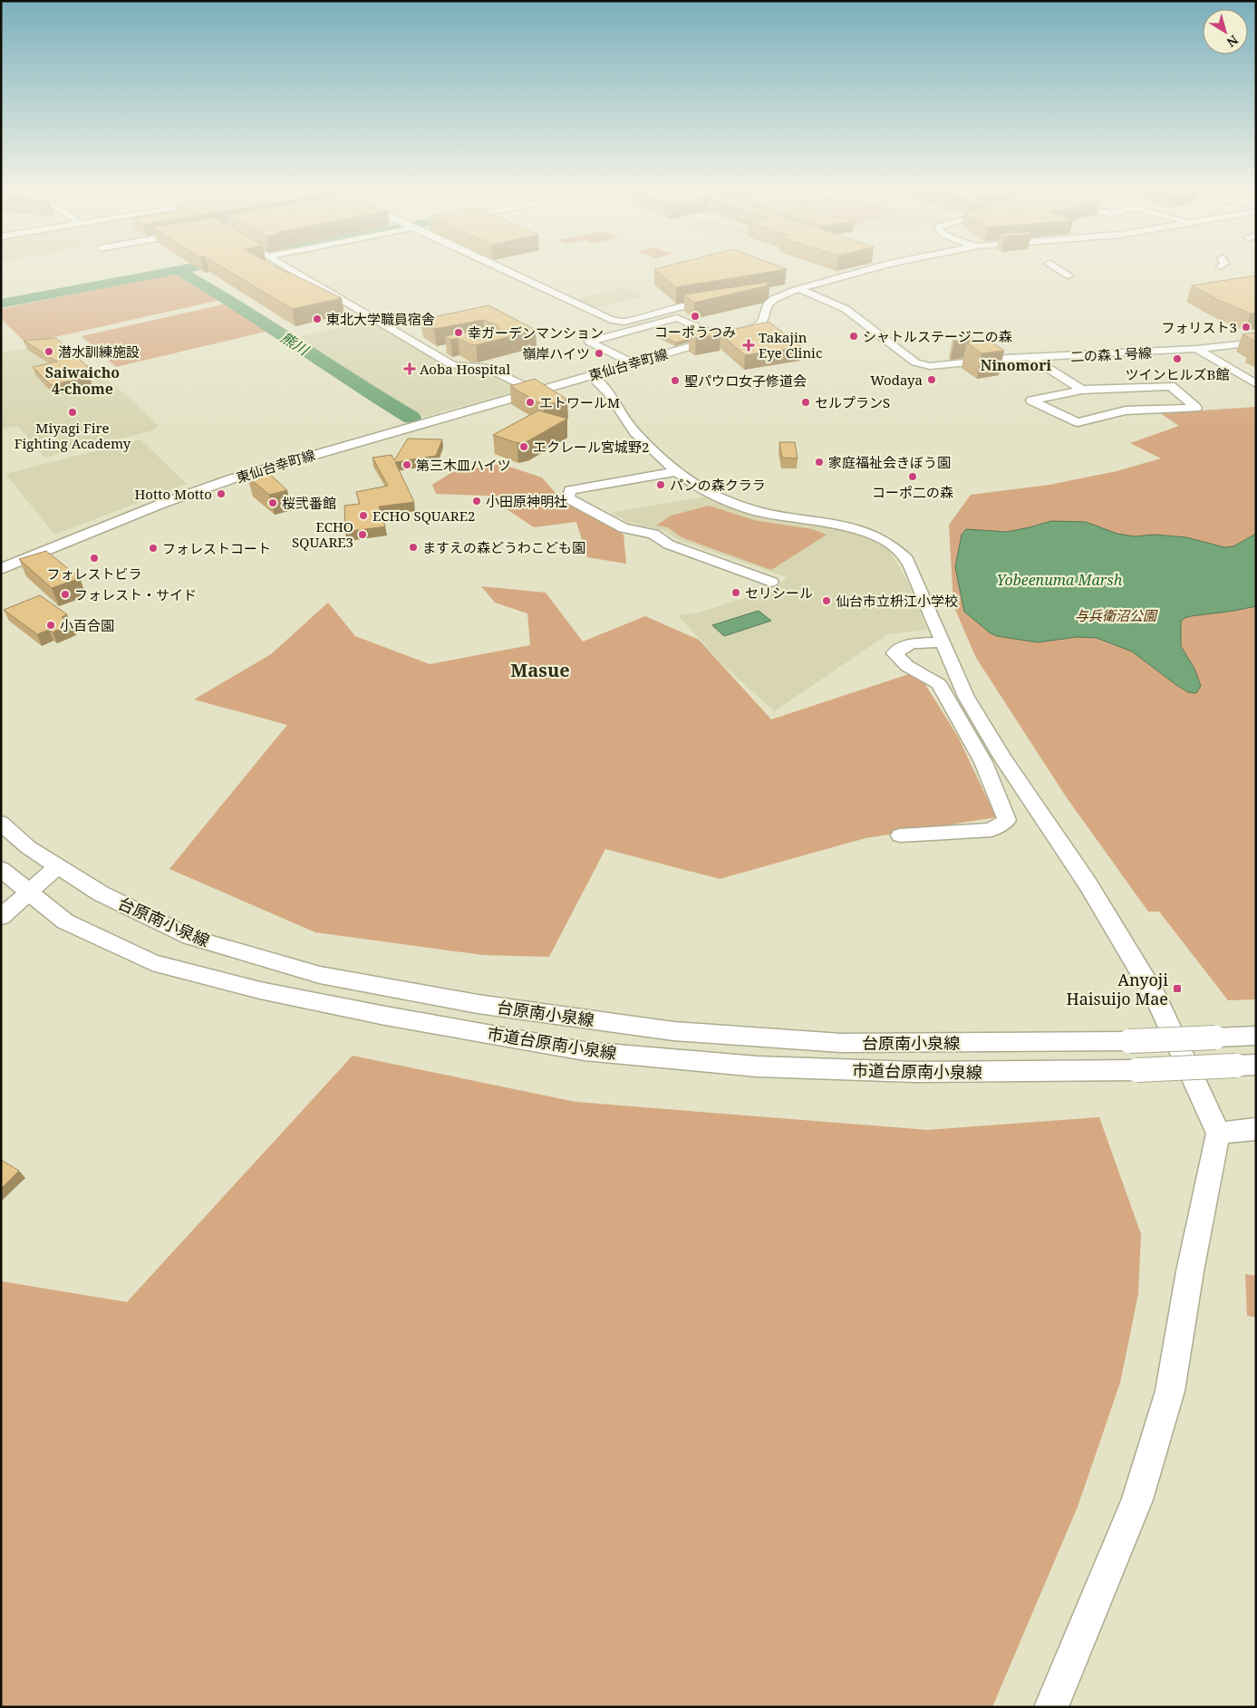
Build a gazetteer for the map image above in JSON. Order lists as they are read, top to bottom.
{
  "streets": {
    "street": [
      "二の森１号線",
      "東仙台幸町線",
      "台原南小泉線",
      "市道台原南小泉線"
    ]
  },
  "crossings": [
    ["二の森１号線", "東仙台幸町線"]
  ],
  "districts": ["Ninomori", "Saiwaicho 4-chome", "Masue"],
  "water": ["熊川", "Yobeenuma Marsh"],
  "parks": ["与兵衛沼公園"],
  "places": {
    "other": [
      "コーポうつみ",
      "東北大学職員宿舎",
      "フォリスト3",
      "幸ガーデンマンション",
      "シャトルステージ二の森",
      "潜水訓練施設",
      "嶺岸ハイツ",
      "ツインヒルズB館",
      "Wodaya",
      "聖パウロ女子修道会",
      "エトワールM",
      "セルプランS",
      "Miyagi Fire Fighting Academy",
      "エクレール宮城野2",
      "家庭福祉会きぼう園",
      "第三木皿ハイツ",
      "コーポ二の森",
      "パンの森クララ",
      "Hotto Motto",
      "小田原神明社",
      "桜弐番館",
      "ECHO SQUARE2",
      "ECHO SQUARE3",
      "ますえの森どうわこども園",
      "フォレストコート",
      "フォレストビラ",
      "セリシール",
      "フォレスト・サイド",
      "仙台市立枡江小学校",
      "小百合園"
    ],
    "health": ["Takajin Eye Clinic", "Aoba Hospital"],
    "transit": ["Anyoji Haisuijo Mae"]
  },
  "north": "bottom right"
}
